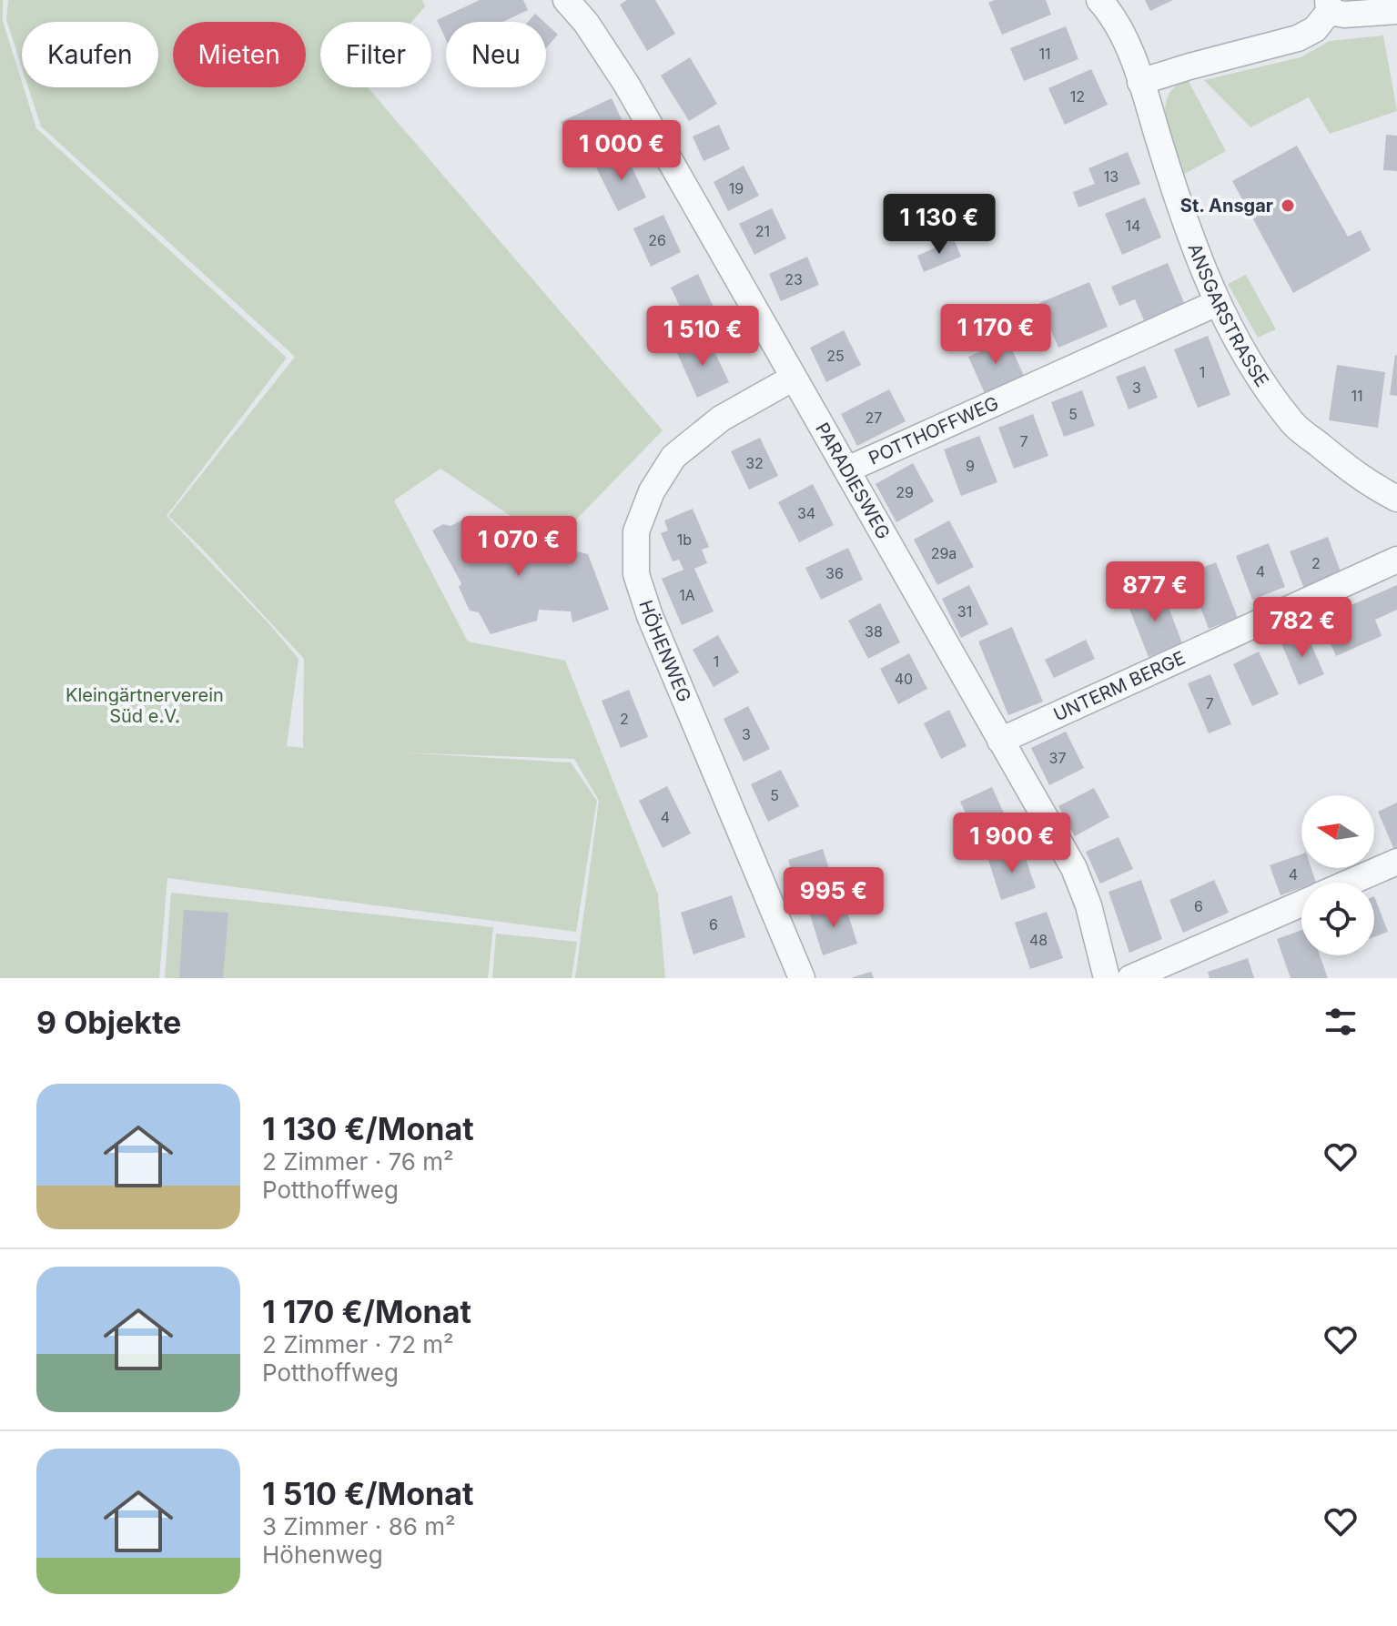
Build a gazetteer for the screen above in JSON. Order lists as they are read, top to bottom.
{
  "streets": {
    "street": [
      "ANSGARSTRASSE",
      "POTTHOFFWEG",
      "PARADIESWEG",
      "HÖHENWEG",
      "UNTERM BERGE"
    ]
  },
  "crossings": [
    ["ANSGARSTRASSE", "POTTHOFFWEG"],
    ["POTTHOFFWEG", "PARADIESWEG"],
    ["PARADIESWEG", "HÖHENWEG"],
    ["PARADIESWEG", "UNTERM BERGE"]
  ],
  "parks": ["Kleingärtnerverein Süd e.V."],
  "places": ["St. Ansgar"],
  "house_numbers": [
    "11",
    "12",
    "13",
    "19",
    "14",
    "21",
    "26",
    "23",
    "25",
    "1",
    "3",
    "11",
    "5",
    "27",
    "7",
    "32",
    "9",
    "29",
    "34",
    "1b",
    "29a",
    "2",
    "4",
    "36",
    "1A",
    "31",
    "38",
    "1",
    "40",
    "7",
    "2",
    "3",
    "37",
    "5",
    "4",
    "4",
    "6",
    "6",
    "48"
  ],
  "north": "left",
  "page": {
    "chip": [
      "Kaufen",
      "Mieten",
      "Filter",
      "Neu"
    ],
    "price": [
      "1 000 €",
      "1 130 €",
      "1 170 €",
      "1 510 €",
      "1 070 €",
      "877 €",
      "782 €",
      "1 900 €",
      "995 €"
    ],
    "heading": "9 Objekte",
    "list": [
      {
        "name": "1 130 €/Monat",
        "note": "2 Zimmer · 76 m² · Potthoffweg"
      },
      {
        "name": "1 170 €/Monat",
        "note": "2 Zimmer · 72 m² · Potthoffweg"
      },
      {
        "name": "1 510 €/Monat",
        "note": "3 Zimmer · 86 m² · Höhenweg"
      }
    ]
  }
}
